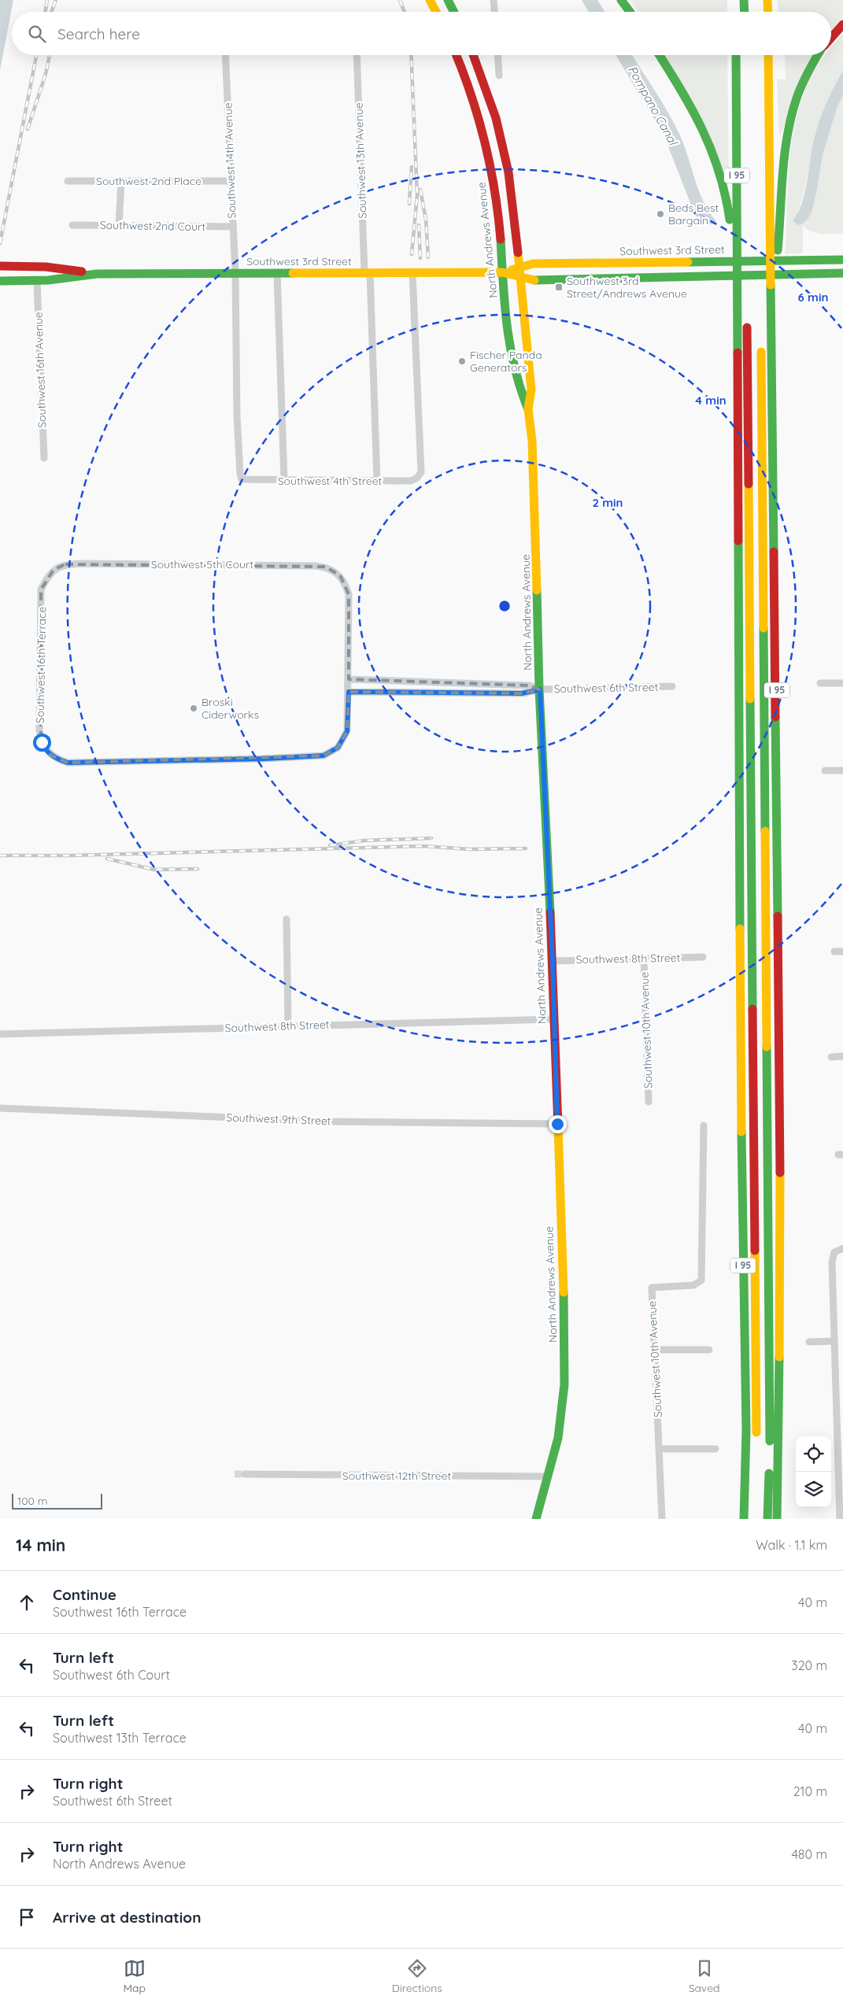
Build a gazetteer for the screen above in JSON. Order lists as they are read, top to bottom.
{
  "streets": {
    "main road": ["I 95", "North Andrews Avenue", "Southwest 3rd Street"],
    "street": [
      "Southwest 14th Avenue",
      "Southwest 13th Avenue",
      "Southwest 2nd Place",
      "Southwest 2nd Court",
      "Southwest 16th Avenue",
      "Southwest 4th Street",
      "Southwest 5th Court",
      "Southwest 16th Terrace",
      "Southwest 6th Street",
      "Southwest 8th Street",
      "Southwest 10th Avenue",
      "Southwest 9th Street",
      "Southwest 12th Street"
    ]
  },
  "crossings": [
    ["Southwest 14th Avenue", "Southwest 2nd Place"],
    ["Southwest 14th Avenue", "Southwest 2nd Court"],
    ["Southwest 14th Avenue", "Southwest 3rd Street"],
    ["Southwest 14th Avenue", "Southwest 4th Street"],
    ["Southwest 13th Avenue", "Southwest 3rd Street"],
    ["Southwest 13th Avenue", "Southwest 4th Street"],
    ["North Andrews Avenue", "Southwest 3rd Street"],
    ["North Andrews Avenue", "Southwest 6th Street"],
    ["North Andrews Avenue", "Southwest 8th Street"],
    ["North Andrews Avenue", "Southwest 9th Street"],
    ["North Andrews Avenue", "Southwest 12th Street"],
    ["Southwest 3rd Street", "Southwest 4th Street"],
    ["Southwest 5th Court", "Southwest 16th Terrace"],
    ["Southwest 5th Court", "Southwest 6th Street"],
    ["Southwest 16th Terrace", "Southwest 6th Street"],
    ["Southwest 8th Street", "Southwest 10th Avenue"]
  ],
  "water": ["Pompano Canal"],
  "places": {
    "other": ["Beds Best Bargain", "Fischer Panda Generators", "Broski Ciderworks"],
    "transit": ["Southwest 3rd Street/Andrews Avenue"]
  },
  "scale_bar": "100 m",
  "page": {
    "search": "Search here",
    "scale": "100 m",
    "heading": ["14 min", "Walk · 1.1 km"],
    "list": [
      ["Continue", "Southwest 16th Terrace", "40 m"],
      ["Turn left", "Southwest 6th Court", "320 m"],
      ["Turn left", "Southwest 13th Terrace", "40 m"],
      ["Turn right", "Southwest 6th Street", "210 m"],
      ["Turn right", "North Andrews Avenue", "480 m"],
      "Arrive at destination"
    ],
    "nav": ["Map", "Directions", "Saved"]
  },
  "rings": ["6 min", "4 min", "2 min"]
}
